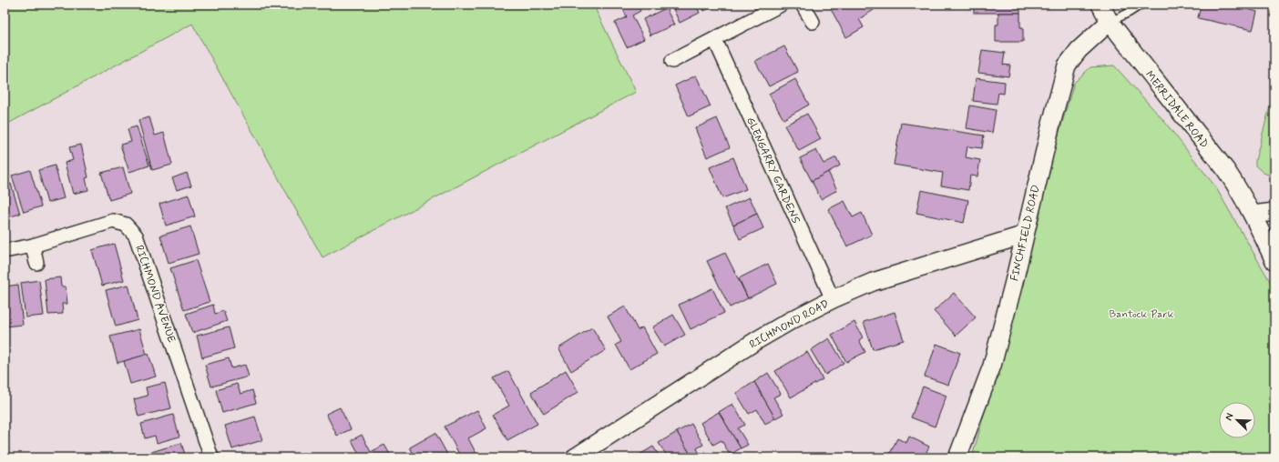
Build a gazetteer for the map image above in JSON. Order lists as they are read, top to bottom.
{
  "streets": {
    "street": [
      "MERRIDALE ROAD",
      "GLENGARRY GARDENS",
      "FINCHFIELD ROAD",
      "RICHMOND AVENUE",
      "RICHMOND ROAD"
    ]
  },
  "crossings": [
    ["MERRIDALE ROAD", "FINCHFIELD ROAD"],
    ["GLENGARRY GARDENS", "RICHMOND ROAD"],
    ["FINCHFIELD ROAD", "RICHMOND ROAD"]
  ],
  "parks": ["Bantock Park"],
  "north": "top left"
}
